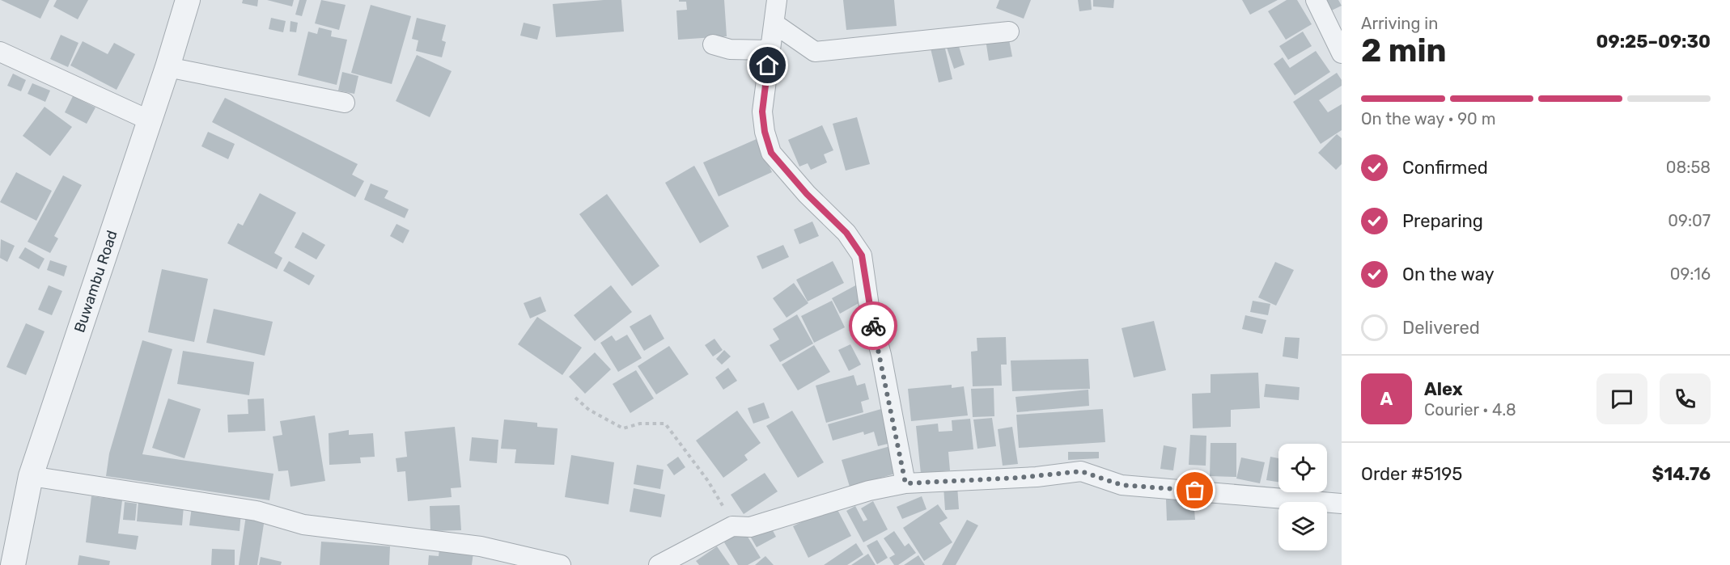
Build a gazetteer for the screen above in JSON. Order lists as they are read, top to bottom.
{
  "streets": {
    "street": ["Buwambu Road"]
  },
  "page": {
    "heading": ["2 min", "Arriving in", "09:25–09:30"],
    "panel": [
      "Alex",
      "Courier · 4.8",
      "Order #5195",
      "$14.76"
    ],
    "bar": "On the way · 90 m",
    "list": [
      ["Confirmed", "08:58"],
      ["Preparing", "09:07"],
      ["On the way", "09:16"],
      "Delivered"
    ],
    "round": "A"
  }
}
